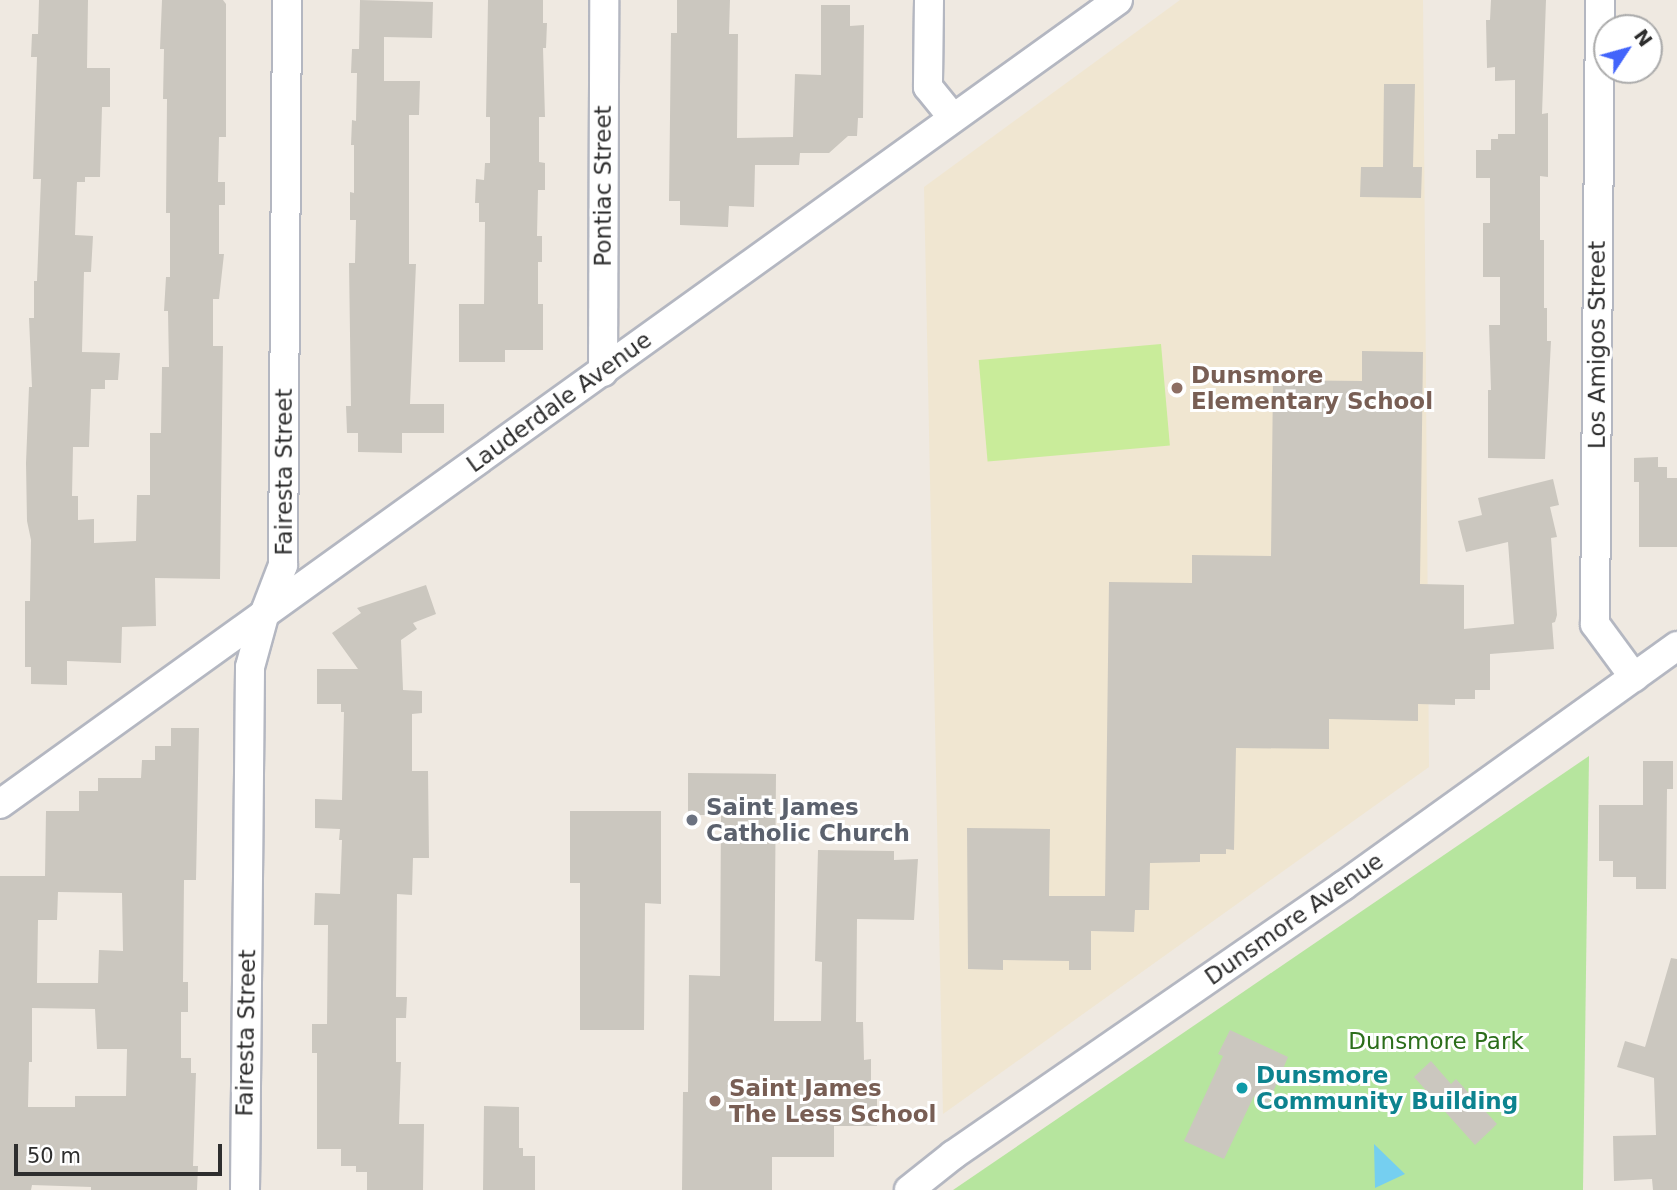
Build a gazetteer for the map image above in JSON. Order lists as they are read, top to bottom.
{
  "streets": {
    "street": [
      "Pontiac Street",
      "Los Amigos Street",
      "Lauderdale Avenue",
      "Fairesta Street",
      "Dunsmore Avenue"
    ]
  },
  "crossings": [
    ["Pontiac Street", "Lauderdale Avenue"],
    ["Los Amigos Street", "Dunsmore Avenue"],
    ["Lauderdale Avenue", "Fairesta Street"]
  ],
  "parks": ["Dunsmore Park"],
  "places": [
    "Dunsmore Elementary School",
    "Saint James Catholic Church",
    "Dunsmore Community Building",
    "Saint James The Less School"
  ],
  "scale_bar": "50 m",
  "north": "top right"
}
